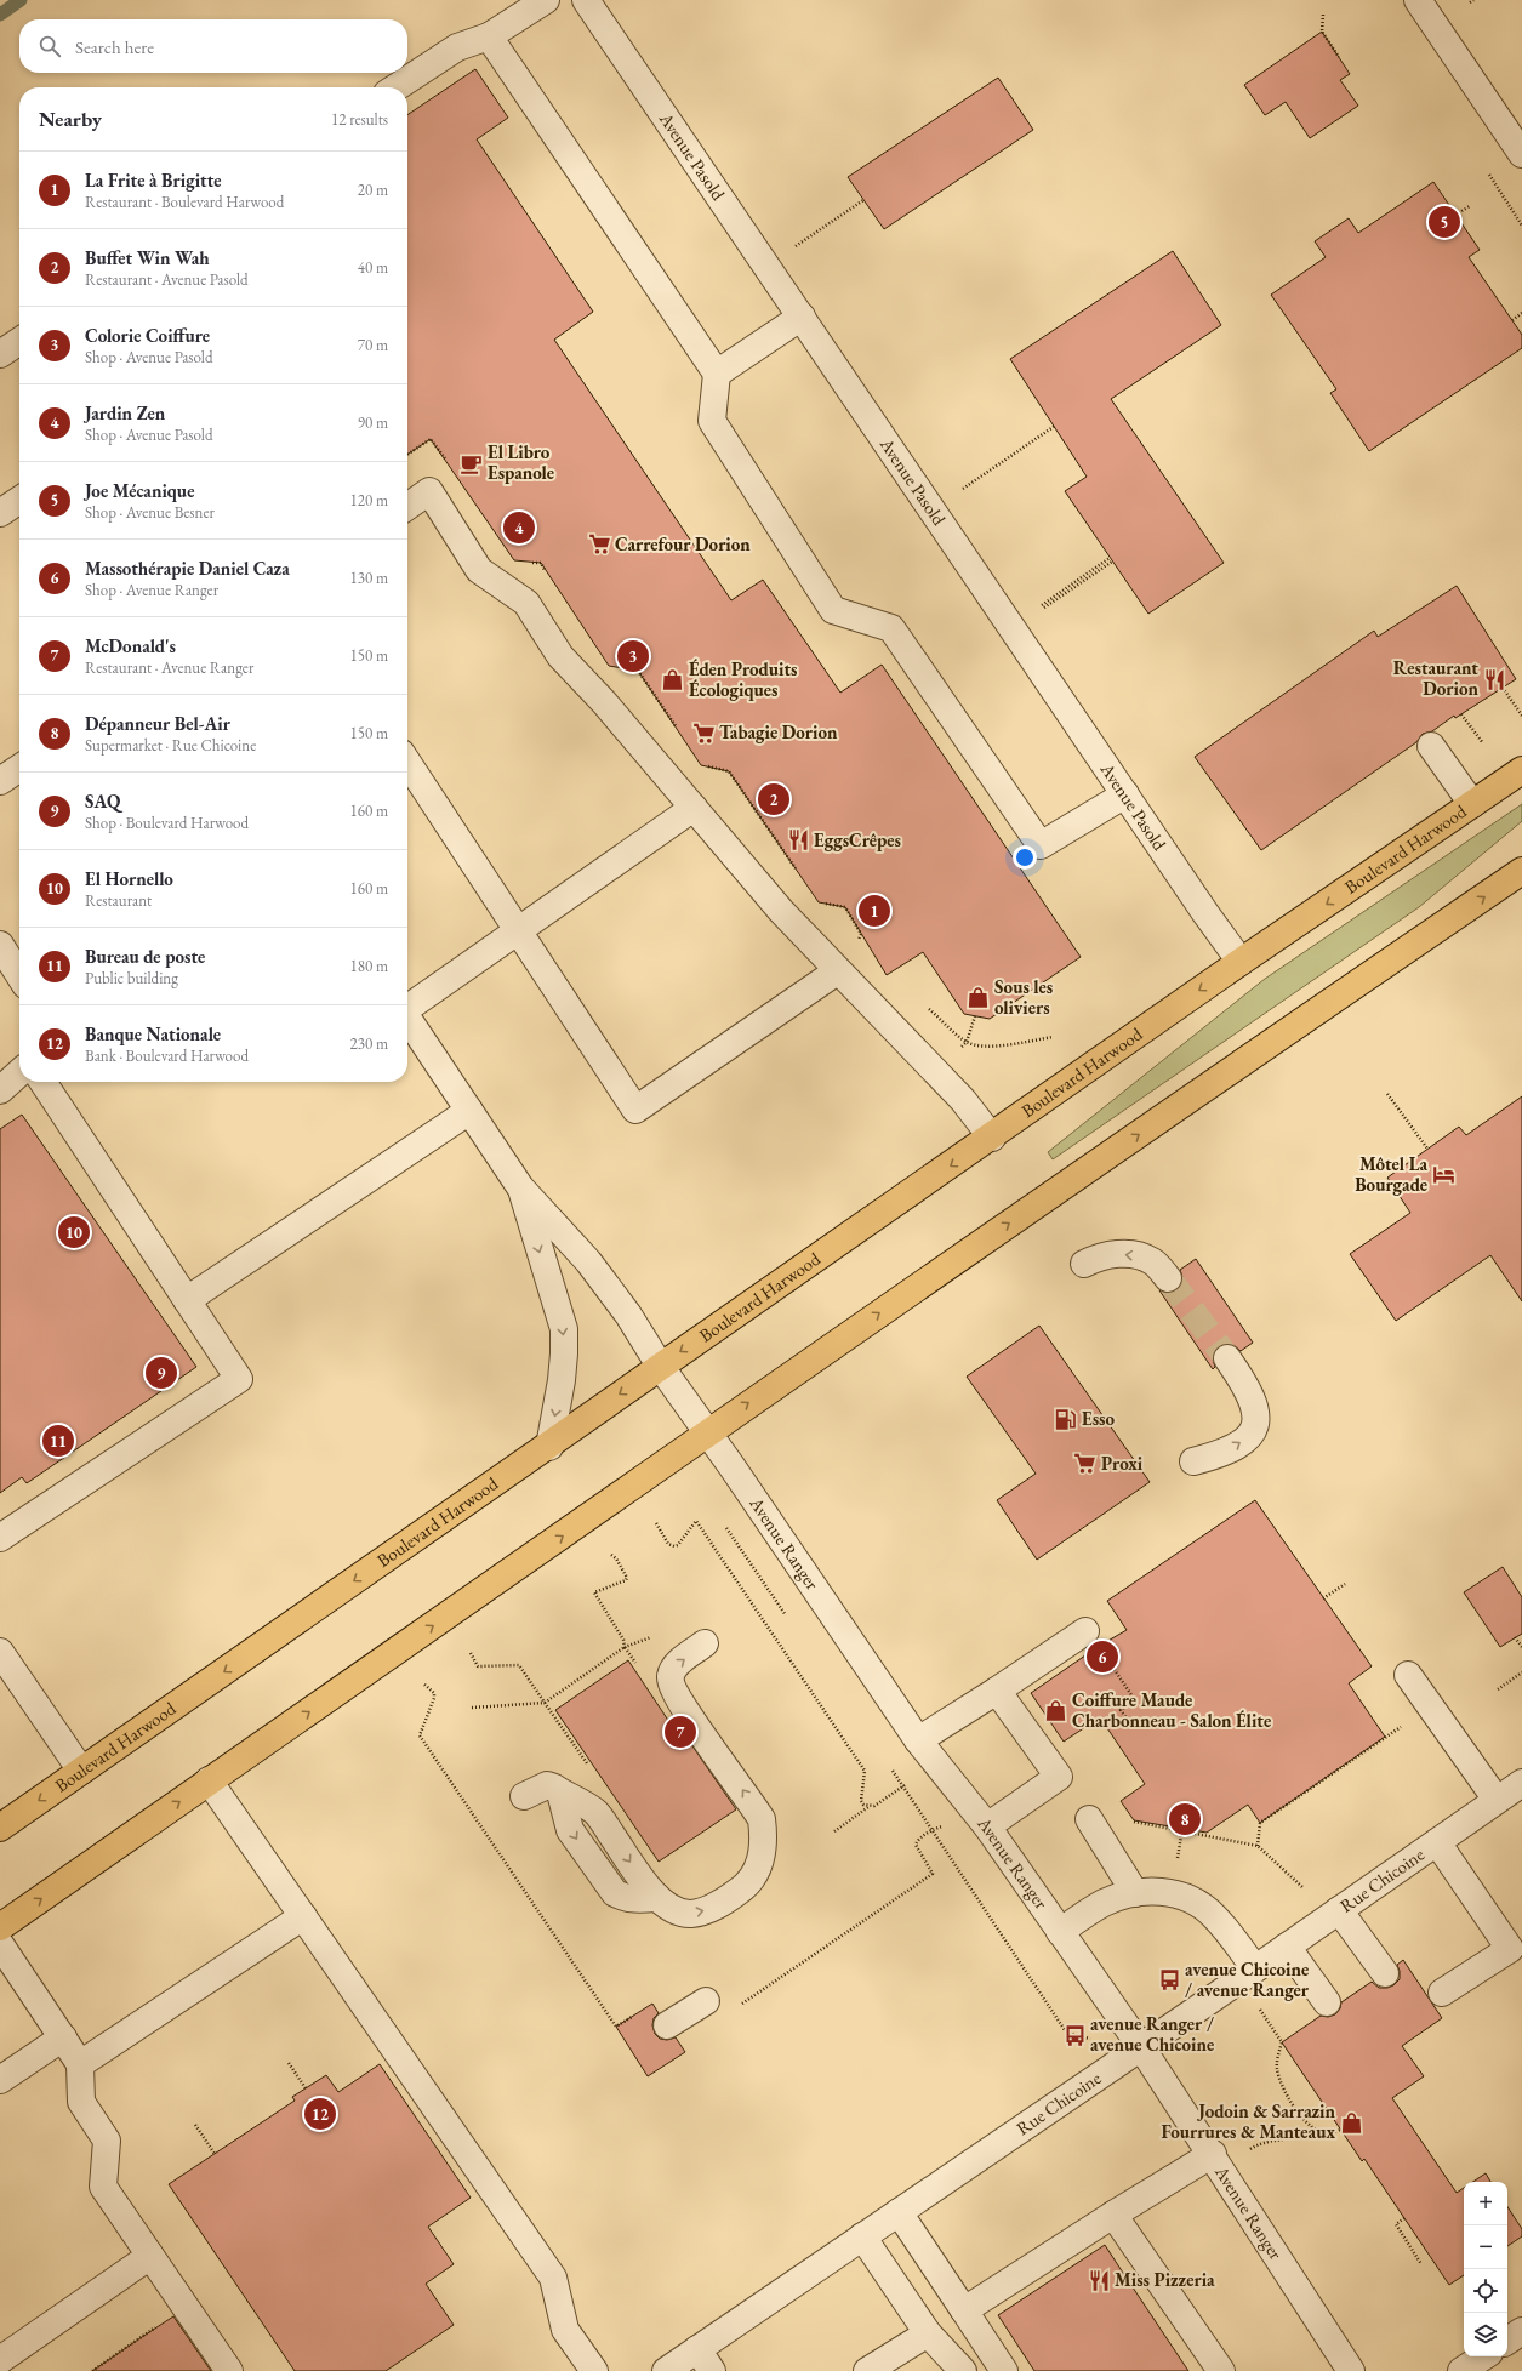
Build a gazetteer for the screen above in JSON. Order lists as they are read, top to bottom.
{
  "streets": {
    "highway": ["Boulevard Harwood"],
    "street": ["Avenue Pasold", "Avenue Ranger", "Rue Chicoine"]
  },
  "crossings": [
    ["Avenue Pasold", "Boulevard Harwood"],
    ["Boulevard Harwood", "Avenue Ranger"],
    ["Avenue Ranger", "Rue Chicoine"]
  ],
  "places": {
    "cafe": ["El Libro Espanole"],
    "supermarket": ["Carrefour Dorion", "Tabagie Dorion", "Proxi"],
    "restaurant": ["Restaurant Dorion", "EggsCrêpes", "Miss Pizzeria"],
    "shop": [
      "Éden Produits Écologiques",
      "Sous les oliviers",
      "Coiffure Maude Charbonneau - Salon Élite",
      "Jodoin & Sarrazin Fourrures & Manteaux"
    ],
    "hotel": ["Môtel La Bourgade"],
    "fuel station": ["Esso"],
    "bus stop": ["avenue Chicoine / avenue Ranger", "avenue Ranger / avenue Chicoine"]
  },
  "page": {
    "search": "Search here",
    "heading": ["Nearby", "12 results"],
    "list": [
      {
        "mark": "1",
        "name": "La Frite à Brigitte",
        "note": "Restaurant · Boulevard Harwood",
        "value": "20 m"
      },
      {
        "mark": "2",
        "name": "Buffet Win Wah",
        "note": "Restaurant · Avenue Pasold",
        "value": "40 m"
      },
      {
        "mark": "3",
        "name": "Colorie Coiffure",
        "note": "Shop · Avenue Pasold",
        "value": "70 m"
      },
      {
        "mark": "4",
        "name": "Jardin Zen",
        "note": "Shop · Avenue Pasold",
        "value": "90 m"
      },
      {
        "mark": "5",
        "name": "Joe Mécanique",
        "note": "Shop · Avenue Besner",
        "value": "120 m"
      },
      {
        "mark": "6",
        "name": "Massothérapie Daniel Caza",
        "note": "Shop · Avenue Ranger",
        "value": "130 m"
      },
      {
        "mark": "7",
        "name": "McDonald's",
        "note": "Restaurant · Avenue Ranger",
        "value": "150 m"
      },
      {
        "mark": "8",
        "name": "Dépanneur Bel-Air",
        "note": "Supermarket · Rue Chicoine",
        "value": "150 m"
      },
      {
        "mark": "9",
        "name": "SAQ",
        "note": "Shop · Boulevard Harwood",
        "value": "160 m"
      },
      {
        "mark": "10",
        "name": "El Hornello",
        "note": "Restaurant",
        "value": "160 m"
      },
      {
        "mark": "11",
        "name": "Bureau de poste",
        "note": "Public building",
        "value": "180 m"
      },
      {
        "mark": "12",
        "name": "Banque Nationale",
        "note": "Bank · Boulevard Harwood",
        "value": "230 m"
      }
    ],
    "pins": [
      "5",
      "4",
      "3",
      "2",
      "1",
      "10",
      "9",
      "11",
      "6",
      "7",
      "8",
      "12"
    ],
    "map_buttons": ["+", "−"]
  }
}
